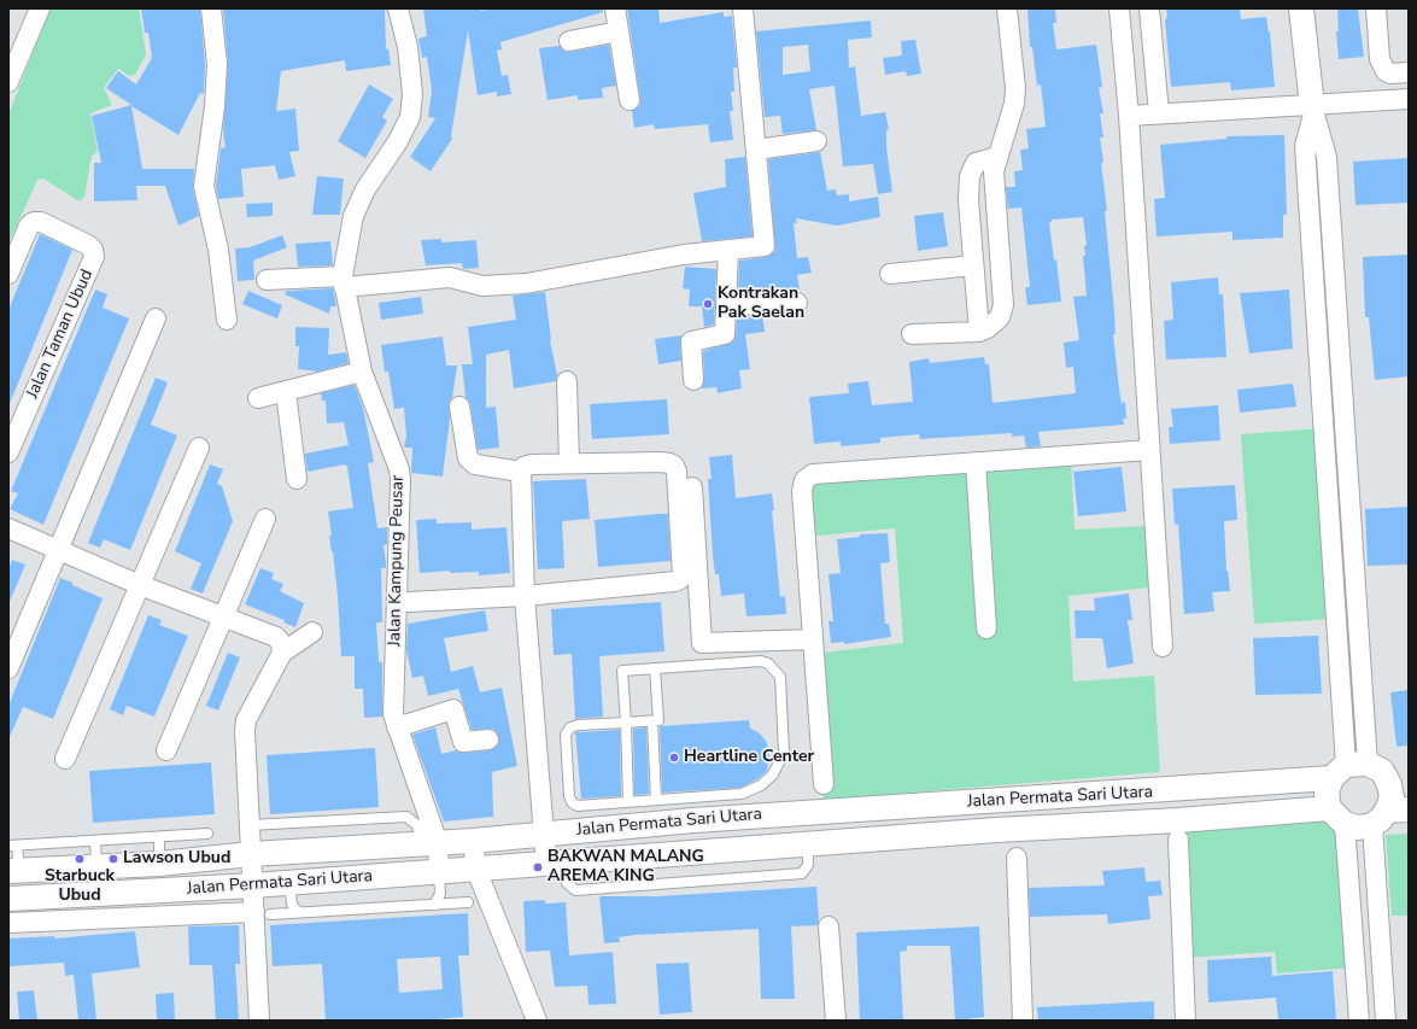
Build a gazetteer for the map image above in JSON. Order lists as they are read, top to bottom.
{
  "streets": {
    "street": ["Jalan Taman Ubud", "Jalan Kampung Peusar", "Jalan Permata Sari Utara"]
  },
  "crossings": [
    ["Jalan Kampung Peusar", "Jalan Permata Sari Utara"]
  ],
  "places": [
    "Kontrakan Pak Saelan",
    "Heartline Center",
    "Starbuck Ubud",
    "Lawson Ubud",
    "BAKWAN MALANG AREMA KING"
  ]
}
